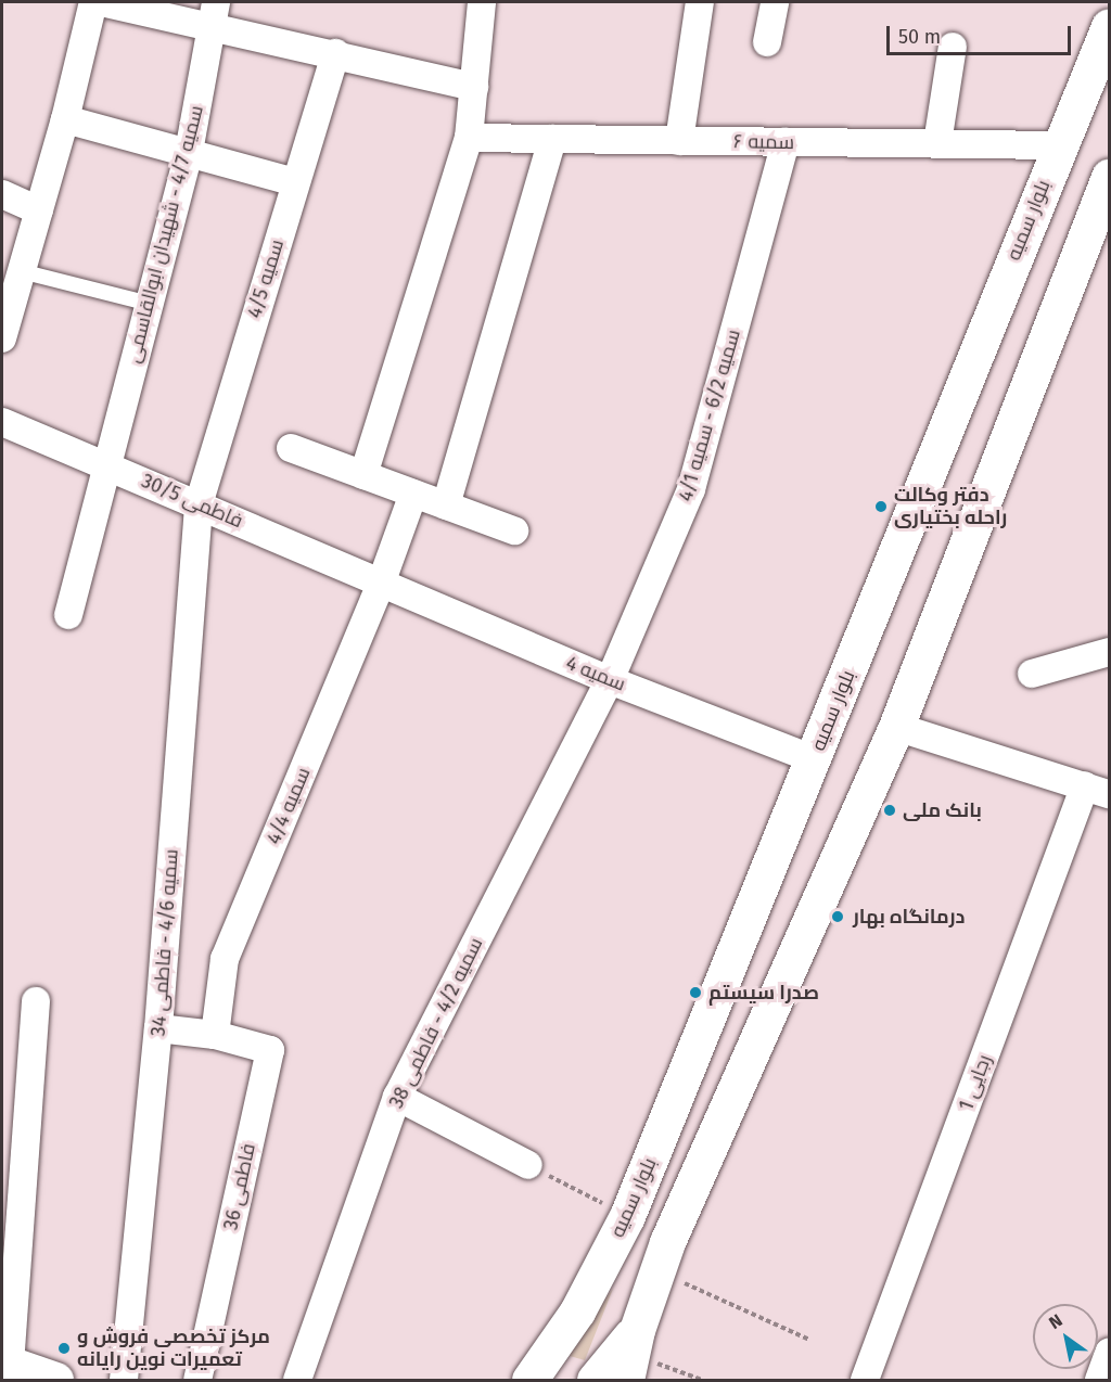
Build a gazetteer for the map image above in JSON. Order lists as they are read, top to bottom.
{
  "streets": {
    "main road": ["بلوار سمیه"],
    "street": [
      "سمیه ۶",
      "سمیه 4/7 - شهیدان ابوالقاسمی",
      "سمیه 4/5",
      "سمیه 6/2 - سمیه 4/1",
      "فاطمی 30/5",
      "سمیه 4",
      "سمیه 4/4",
      "سمیه 4/6 - فاطمی 34",
      "سمیه 4/2 - فاطمی 38",
      "رجایی 1",
      "فاطمی 36"
    ]
  },
  "crossings": [
    ["سمیه ۶", "بلوار سمیه"],
    ["سمیه ۶", "سمیه 6/2 - سمیه 4/1"],
    ["بلوار سمیه", "سمیه 4"],
    ["سمیه 4/7 - شهیدان ابوالقاسمی", "فاطمی 30/5"],
    ["سمیه 4/5", "فاطمی 30/5"],
    ["سمیه 4/5", "سمیه 4/6 - فاطمی 34"],
    ["سمیه 6/2 - سمیه 4/1", "سمیه 4"],
    ["سمیه 6/2 - سمیه 4/1", "سمیه 4/2 - فاطمی 38"],
    ["فاطمی 30/5", "سمیه 4"],
    ["فاطمی 30/5", "سمیه 4/4"],
    ["فاطمی 30/5", "سمیه 4/6 - فاطمی 34"],
    ["سمیه 4", "سمیه 4/4"],
    ["سمیه 4", "سمیه 4/2 - فاطمی 38"],
    ["سمیه 4/4", "فاطمی 36"]
  ],
  "places": [
    "دفتر وکالت راحله بختیاری",
    "بانک ملی",
    "درمانگاه بهار",
    "صدرا سیستم",
    "مرکز تخصصی فروش و تعمیرات نوین رایانه"
  ],
  "scale_bar": "50 m",
  "north": "top left"
}
